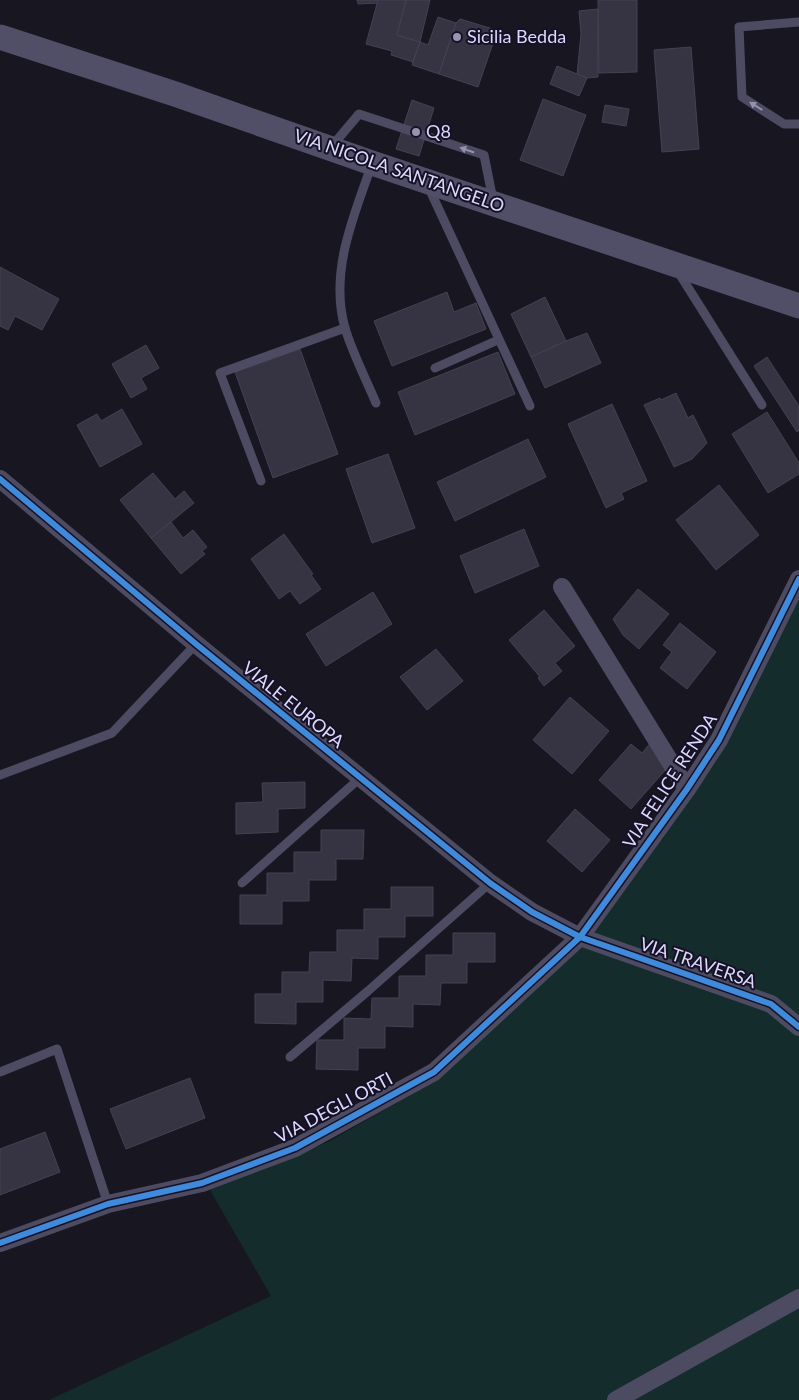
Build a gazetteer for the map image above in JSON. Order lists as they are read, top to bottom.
{
  "streets": {
    "main road": ["VIA NICOLA SANTANGELO"],
    "street": [
      "VIALE EUROPA",
      "VIA FELICE RENDA",
      "VIA TRAVERSA",
      "VIA DEGLI ORTI"
    ]
  },
  "crossings": [
    ["VIALE EUROPA", "VIA FELICE RENDA"],
    ["VIALE EUROPA", "VIA TRAVERSA"],
    ["VIALE EUROPA", "VIA DEGLI ORTI"],
    ["VIA FELICE RENDA", "VIA TRAVERSA"],
    ["VIA FELICE RENDA", "VIA DEGLI ORTI"],
    ["VIA TRAVERSA", "VIA DEGLI ORTI"]
  ],
  "places": ["Sicilia Bedda", "Q8"]
}
